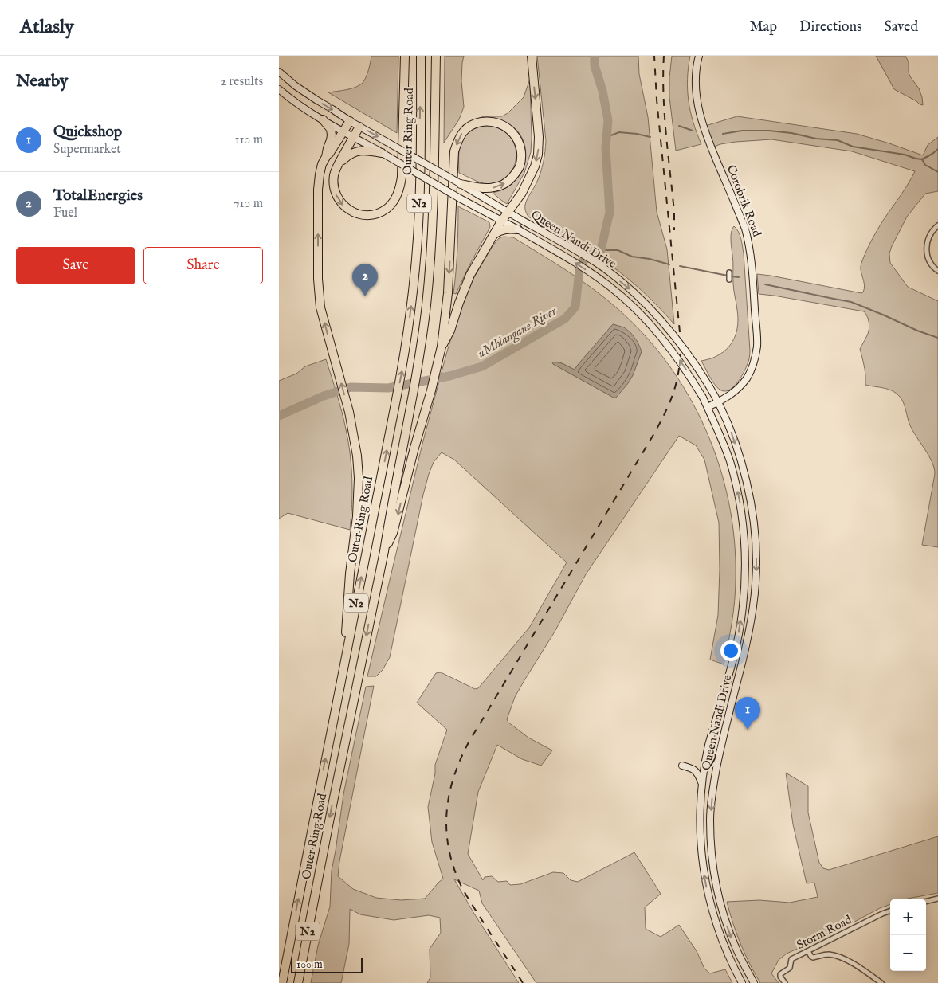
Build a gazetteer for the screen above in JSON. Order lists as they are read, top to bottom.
{
  "streets": {
    "highway": ["Outer Ring Road", "N2"],
    "main road": ["Corobrik Road", "Queen Nandi Drive"],
    "street": ["Storm Road"]
  },
  "crossings": [
    ["Corobrik Road", "Queen Nandi Drive"]
  ],
  "water": ["uMhlangane River"],
  "scale_bar": "100 m",
  "page": {
    "header": "Atlasly",
    "nav": ["Map", "Directions", "Saved"],
    "heading": ["Nearby", "2 results"],
    "list": [
      {
        "mark": "1",
        "name": "Quickshop",
        "note": "Supermarket",
        "value": "110 m"
      },
      {
        "mark": "2",
        "name": "TotalEnergies",
        "note": "Fuel",
        "value": "710 m"
      }
    ],
    "buttons": ["Save", "Share"],
    "pins": ["2", "1"],
    "map_buttons": ["+", "−"],
    "scale": "100 m"
  }
}
